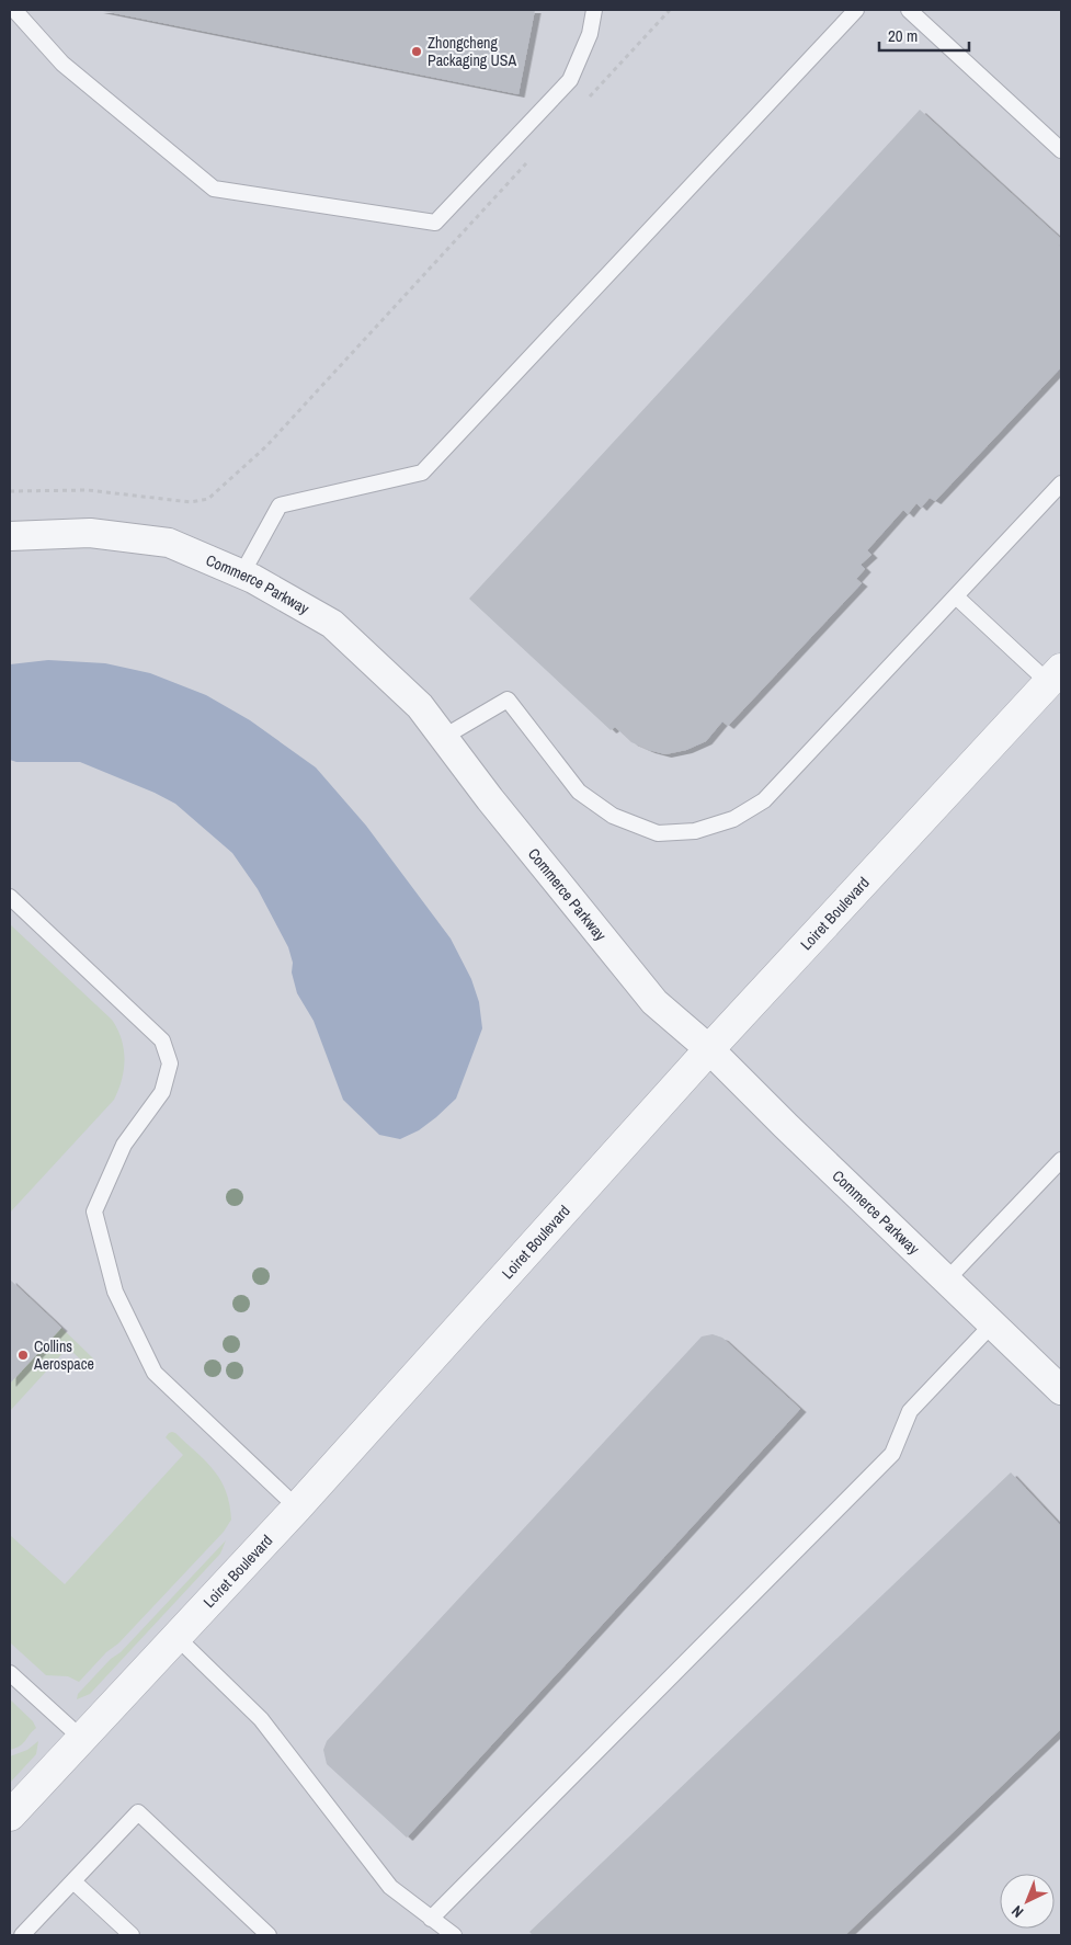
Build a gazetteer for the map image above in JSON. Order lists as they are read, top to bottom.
{
  "streets": {
    "street": ["Commerce Parkway", "Loiret Boulevard"]
  },
  "crossings": [
    ["Commerce Parkway", "Loiret Boulevard"]
  ],
  "places": ["Zhongcheng Packaging USA", "Collins Aerospace"],
  "scale_bar": "20 m",
  "north": "bottom left"
}
